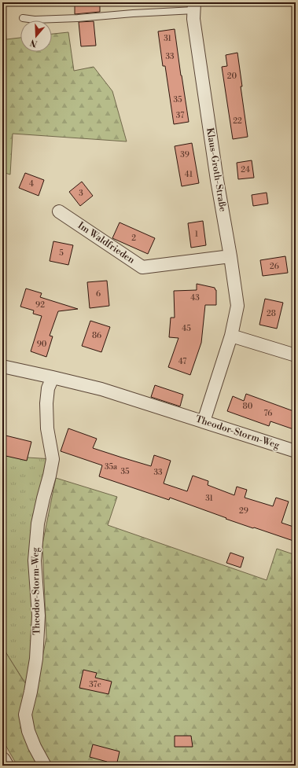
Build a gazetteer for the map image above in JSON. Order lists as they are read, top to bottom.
{
  "streets": {
    "street": ["Klaus-Groth-Straße", "Im Waldfrieden", "Theodor-Storm-Weg"]
  },
  "crossings": [
    ["Klaus-Groth-Straße", "Im Waldfrieden"],
    ["Klaus-Groth-Straße", "Theodor-Storm-Weg"]
  ],
  "house_numbers": [
    "31",
    "33",
    "20",
    "35",
    "37",
    "22",
    "39",
    "24",
    "41",
    "4",
    "3",
    "1",
    "2",
    "5",
    "26",
    "6",
    "43",
    "92",
    "28",
    "45",
    "86",
    "90",
    "47",
    "80",
    "76",
    "35a",
    "35",
    "33",
    "31",
    "29",
    "37c"
  ],
  "north": "bottom"
}
